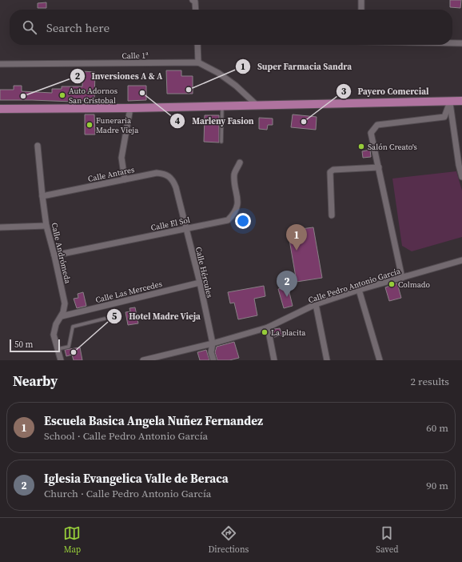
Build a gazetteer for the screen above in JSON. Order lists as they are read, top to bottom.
{
  "streets": {
    "street": [
      "Calle 1ª",
      "Calle Antares",
      "Calle El Sol",
      "Calle Andrómeda",
      "Calle Hércules",
      "Calle Pedro Antonio García",
      "Calle Las Mercedes"
    ]
  },
  "crossings": [
    ["Calle Antares", "Calle Andrómeda"],
    ["Calle Antares", "Calle Hércules"],
    ["Calle El Sol", "Calle Andrómeda"],
    ["Calle El Sol", "Calle Hércules"],
    ["Calle Andrómeda", "Calle Las Mercedes"],
    ["Calle Hércules", "Calle Pedro Antonio García"],
    ["Calle Hércules", "Calle Las Mercedes"]
  ],
  "places": [
    "Super Farmacia Sandra",
    "Marleny Fasion",
    "Auto Adornos San Cristobal",
    "Inversiones A & A",
    "Payero Comercial",
    "Funeraria Madre Vieja",
    "Salón Creato's",
    "Colmado",
    "La placita",
    "Hotel Madre Vieja"
  ],
  "scale_bar": "50 m",
  "page": {
    "search": "Search here",
    "pins": ["1", "2"],
    "scale": "50 m",
    "heading": ["Nearby", "2 results"],
    "list": [
      {
        "mark": "1",
        "name": "Escuela Basica Angela Nuñez Fernandez",
        "note": "School · Calle Pedro Antonio García",
        "value": "60 m"
      },
      {
        "mark": "2",
        "name": "Iglesia Evangelica Valle de Beraca",
        "note": "Church · Calle Pedro Antonio García",
        "value": "90 m"
      }
    ],
    "nav": ["Map", "Directions", "Saved"]
  }
}
